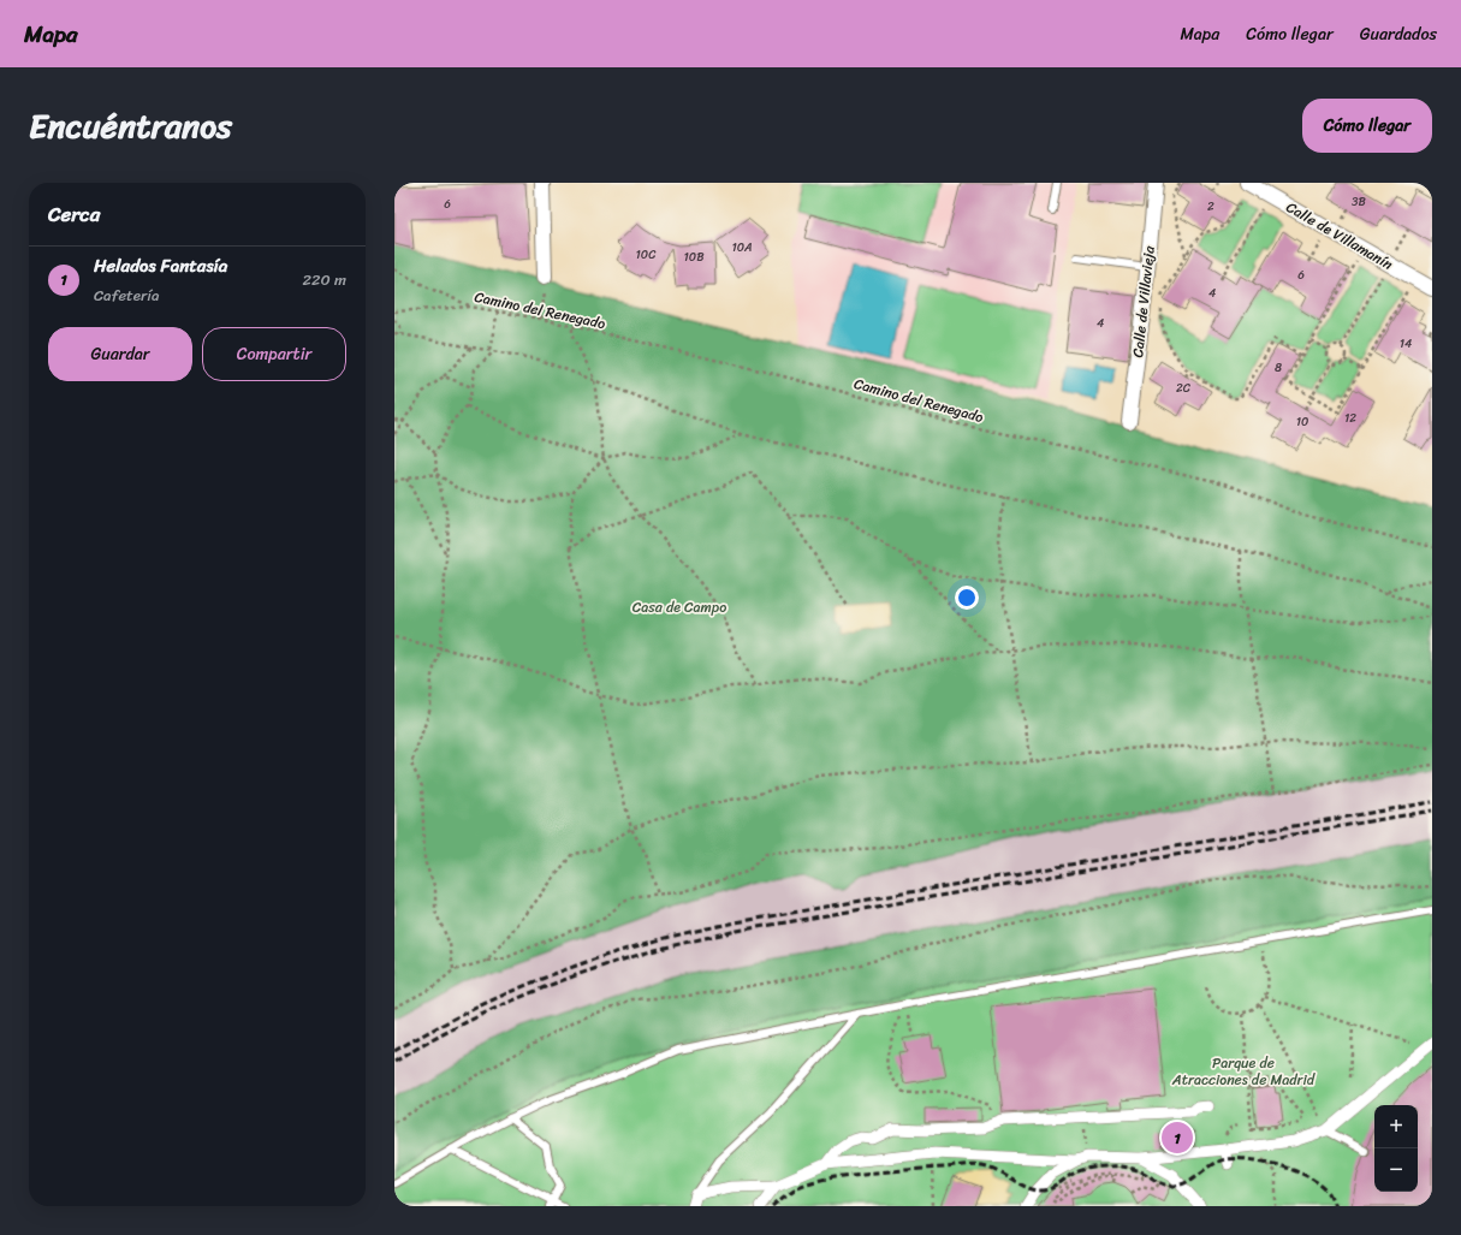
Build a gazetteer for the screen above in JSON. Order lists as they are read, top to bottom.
{
  "streets": {
    "street": ["Calle de Villamanín", "Calle de Villavieja"],
    "path": ["Camino del Renegado"]
  },
  "parks": ["Casa de Campo", "Parque de Atracciones de Madrid"],
  "house_numbers": [
    "3B",
    "6",
    "2",
    "10A",
    "10C",
    "10B",
    "6",
    "4",
    "4",
    "14",
    "8",
    "2C",
    "12",
    "10"
  ],
  "page": {
    "header": "Mapa",
    "nav": ["Mapa", "Cómo llegar", "Guardados"],
    "title": "Encuéntranos",
    "buttons": [
      "Cómo llegar",
      ["Guardar", "Compartir"]
    ],
    "heading": "Cerca",
    "list": [
      {
        "mark": "1",
        "name": "Helados Fantasía",
        "note": "Cafetería",
        "value": "220 m"
      }
    ],
    "map_buttons": ["+", "−"],
    "pins": "1"
  }
}
